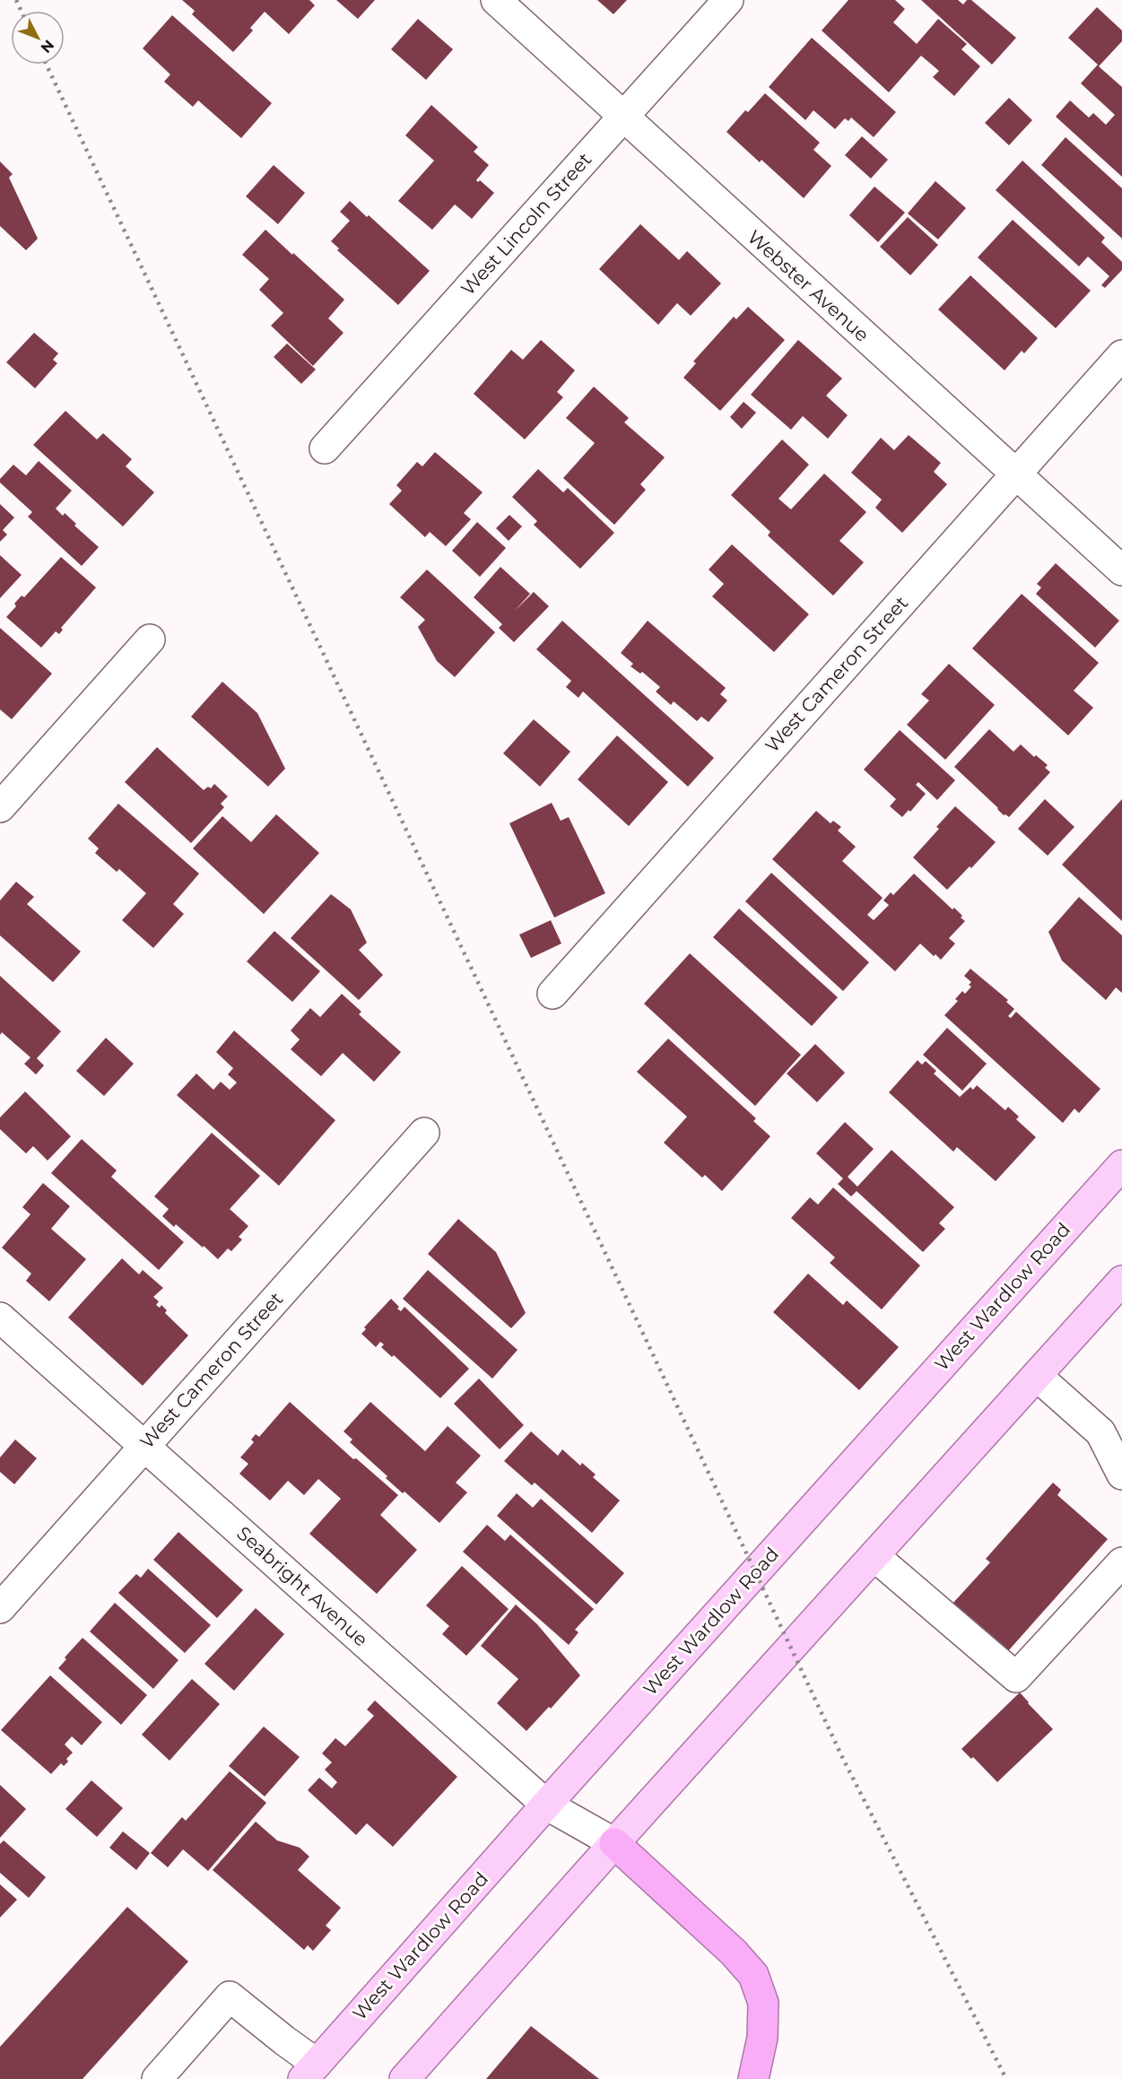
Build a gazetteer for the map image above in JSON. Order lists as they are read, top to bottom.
{
  "streets": {
    "main road": ["West Wardlow Road"],
    "street": [
      "West Lincoln Street",
      "Webster Avenue",
      "West Cameron Street",
      "Seabright Avenue"
    ]
  },
  "crossings": [
    ["West Lincoln Street", "Webster Avenue"],
    ["Webster Avenue", "West Cameron Street"],
    ["West Cameron Street", "Seabright Avenue"],
    ["West Wardlow Road", "Seabright Avenue"]
  ],
  "north": "bottom right"
}
